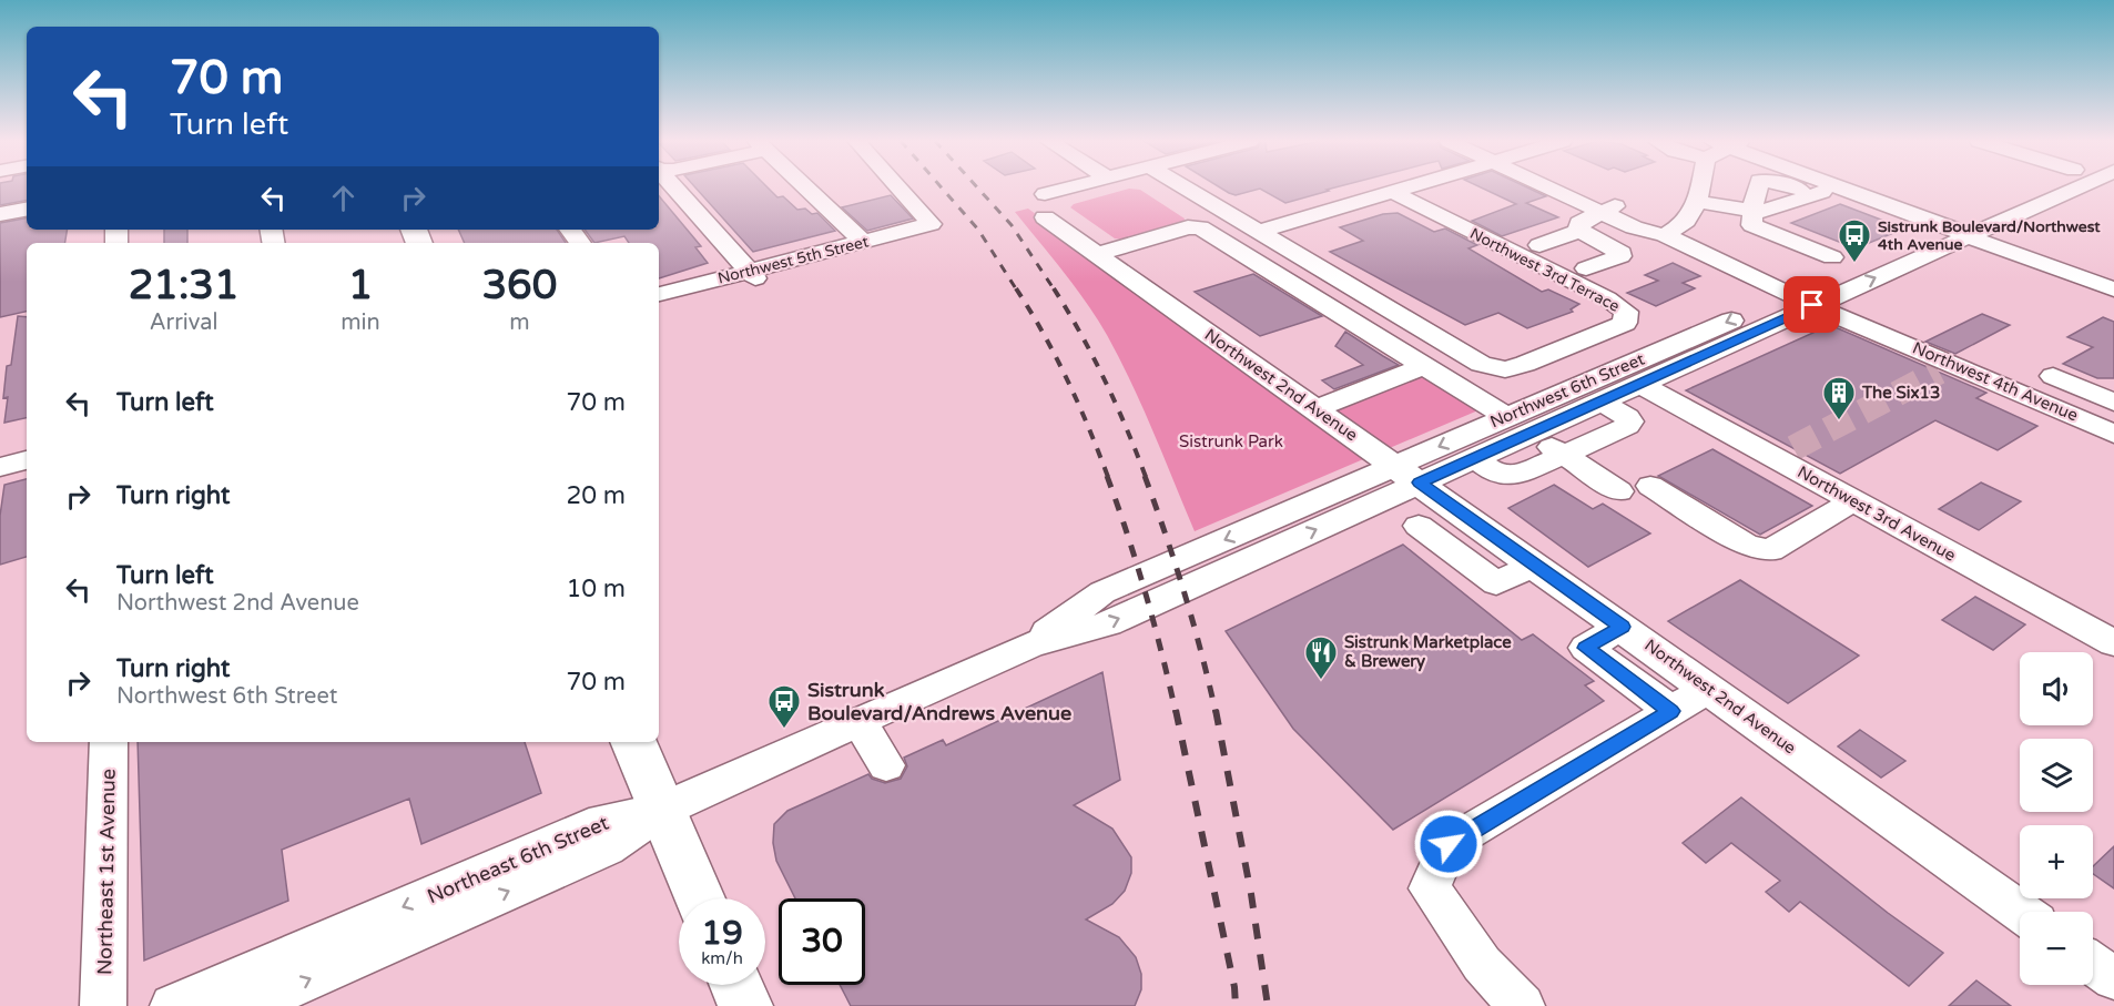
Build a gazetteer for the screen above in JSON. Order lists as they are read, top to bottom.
{
  "streets": {
    "street": [
      "Northwest 5th Street",
      "Northwest 3rd Terrace",
      "Northwest 4th Avenue",
      "Northwest 2nd Avenue",
      "Northwest 6th Street",
      "Northwest 3rd Avenue",
      "Northeast 6th Street",
      "Northeast 1st Avenue"
    ]
  },
  "crossings": [
    ["Northwest 4th Avenue", "Northwest 6th Street"],
    ["Northwest 2nd Avenue", "Northwest 6th Street"],
    ["Northwest 6th Street", "Northwest 3rd Avenue"],
    ["Northwest 6th Street", "Northeast 6th Street"]
  ],
  "parks": ["Sistrunk Park"],
  "places": {
    "bus stop": ["Sistrunk Boulevard/Northwest 4th Avenue", "Sistrunk Boulevard/Andrews Avenue"],
    "building": ["The Six13"],
    "restaurant": ["Sistrunk Marketplace & Brewery"]
  },
  "page": {
    "turn": ["70 m", "Turn left"],
    "eta": [
      "21:31",
      "Arrival",
      "1",
      "min",
      "360",
      "m"
    ],
    "list": [
      {
        "name": "Turn left",
        "value": "70 m"
      },
      {
        "name": "Turn right",
        "value": "20 m"
      },
      {
        "name": "Turn left",
        "note": "Northwest 2nd Avenue",
        "value": "10 m"
      },
      {
        "name": "Turn right",
        "note": "Northwest 6th Street",
        "value": "70 m"
      }
    ],
    "map_buttons": ["+", "−"],
    "speed": "19 km/h",
    "limit": "30"
  }
}
